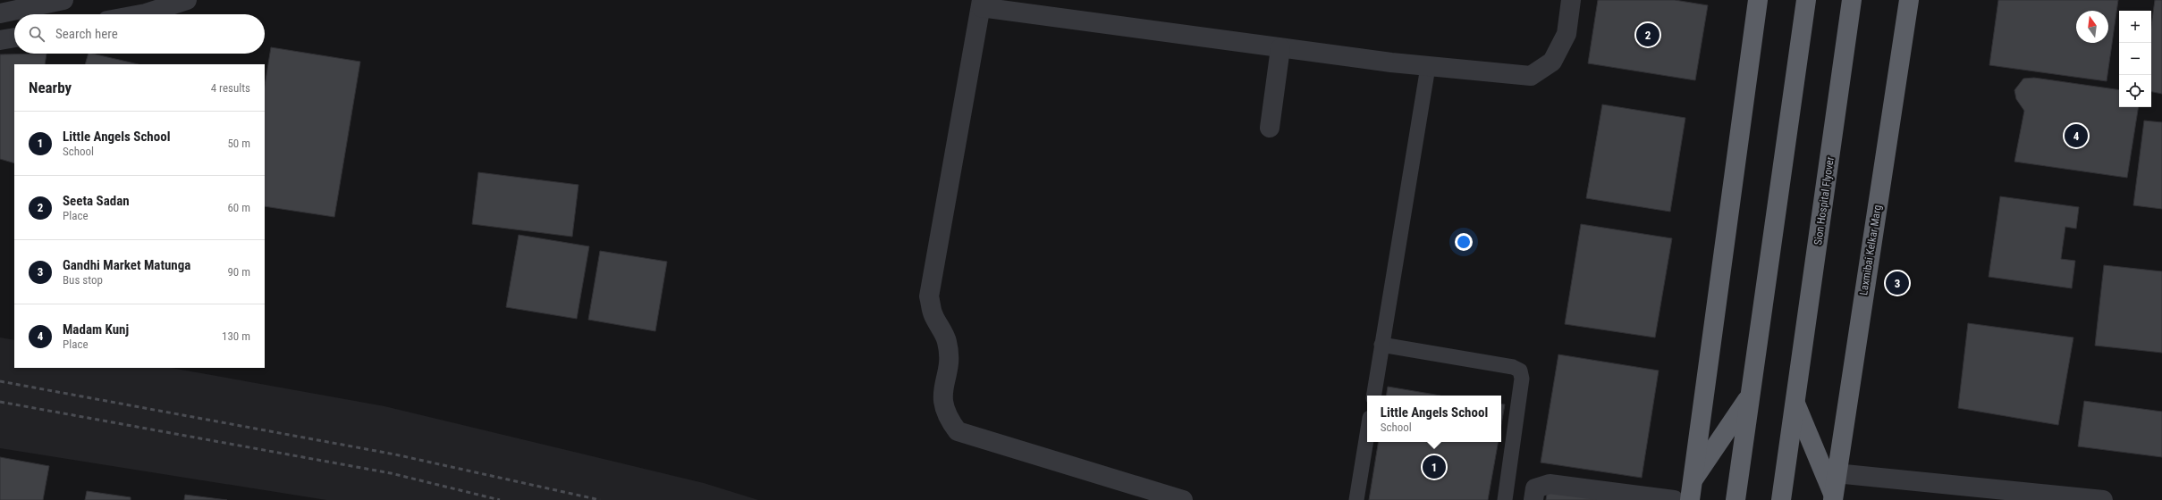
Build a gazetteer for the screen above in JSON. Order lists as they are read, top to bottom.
{
  "streets": {
    "highway": ["Sion Hospital Flyover", "Laxmibai Kelkar Marg"]
  },
  "north": "top",
  "page": {
    "map_buttons": ["+", "−"],
    "search": "Search here",
    "pins": [
      "2",
      "4",
      "3",
      "1"
    ],
    "heading": ["Nearby", "4 results"],
    "list": [
      {
        "mark": "1",
        "name": "Little Angels School",
        "note": "School",
        "value": "50 m"
      },
      {
        "mark": "2",
        "name": "Seeta Sadan",
        "note": "Place",
        "value": "60 m"
      },
      {
        "mark": "3",
        "name": "Gandhi Market Matunga",
        "note": "Bus stop",
        "value": "90 m"
      },
      {
        "mark": "4",
        "name": "Madam Kunj",
        "note": "Place",
        "value": "130 m"
      }
    ],
    "popup": ["Little Angels School", "School"]
  }
}
